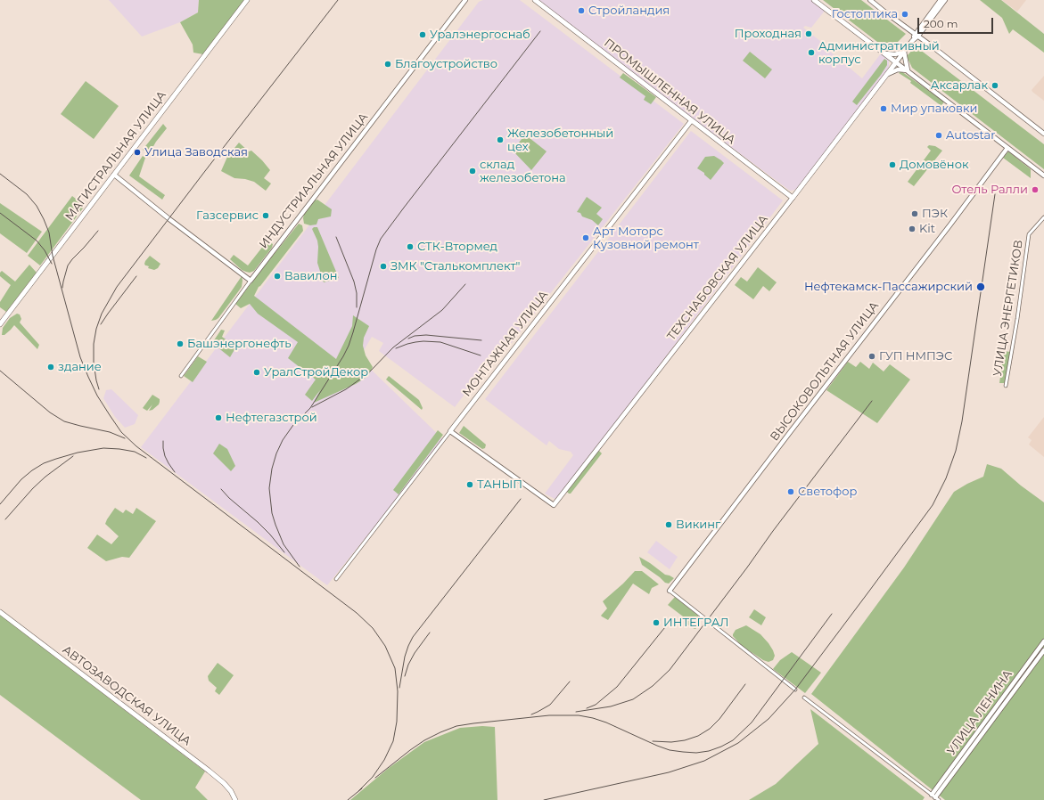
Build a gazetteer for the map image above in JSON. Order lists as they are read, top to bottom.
{
  "streets": {
    "main road": [
      "ПРОМЫШЛЕННАЯ УЛИЦА",
      "МАГИСТРАЛЬНАЯ УЛИЦА",
      "ТЕХСНАБОВСКАЯ УЛИЦА",
      "АВТОЗАВОДСКАЯ УЛИЦА"
    ],
    "street": [
      "ИНДУСТРИАЛЬНАЯ УЛИЦА",
      "УЛИЦА ЭНЕРГЕТИКОВ",
      "МОНТАЖНАЯ УЛИЦА",
      "ВЫСОКОВОЛЬТНАЯ УЛИЦА",
      "УЛИЦА ЛЕНИНА"
    ]
  },
  "crossings": [
    ["ПРОМЫШЛЕННАЯ УЛИЦА", "ТЕХСНАБОВСКАЯ УЛИЦА"],
    ["ПРОМЫШЛЕННАЯ УЛИЦА", "МОНТАЖНАЯ УЛИЦА"],
    ["ТЕХСНАБОВСКАЯ УЛИЦА", "МОНТАЖНАЯ УЛИЦА"]
  ],
  "places": [
    "Стройландия",
    "Гостоптика",
    "Проходная",
    "Уралэнергоснаб",
    "Административный корпус",
    "Благоустройство",
    "Аксарлак",
    "Мир упаковки",
    "Autostar",
    "Железобетонный цех",
    "Улица Заводская",
    "Домовёнок",
    "склад железобетона",
    "Отель Ралли",
    "ПЭК",
    "Газсервис",
    "Kit",
    "Арт Моторс Кузовной ремонт",
    "СТК-Втормед",
    "ЗМК \"Сталькомплект\"",
    "Вавилон",
    "Нефтекамск-Пассажирский",
    "Башэнергонефть",
    "ГУП НМПЭС",
    "здание",
    "УралСтройДекор",
    "Нефтегазстрой",
    "ТАНЫП",
    "Светофор",
    "Викинг",
    "ИНТЕГРАЛ"
  ],
  "scale_bar": "200 m"
}
